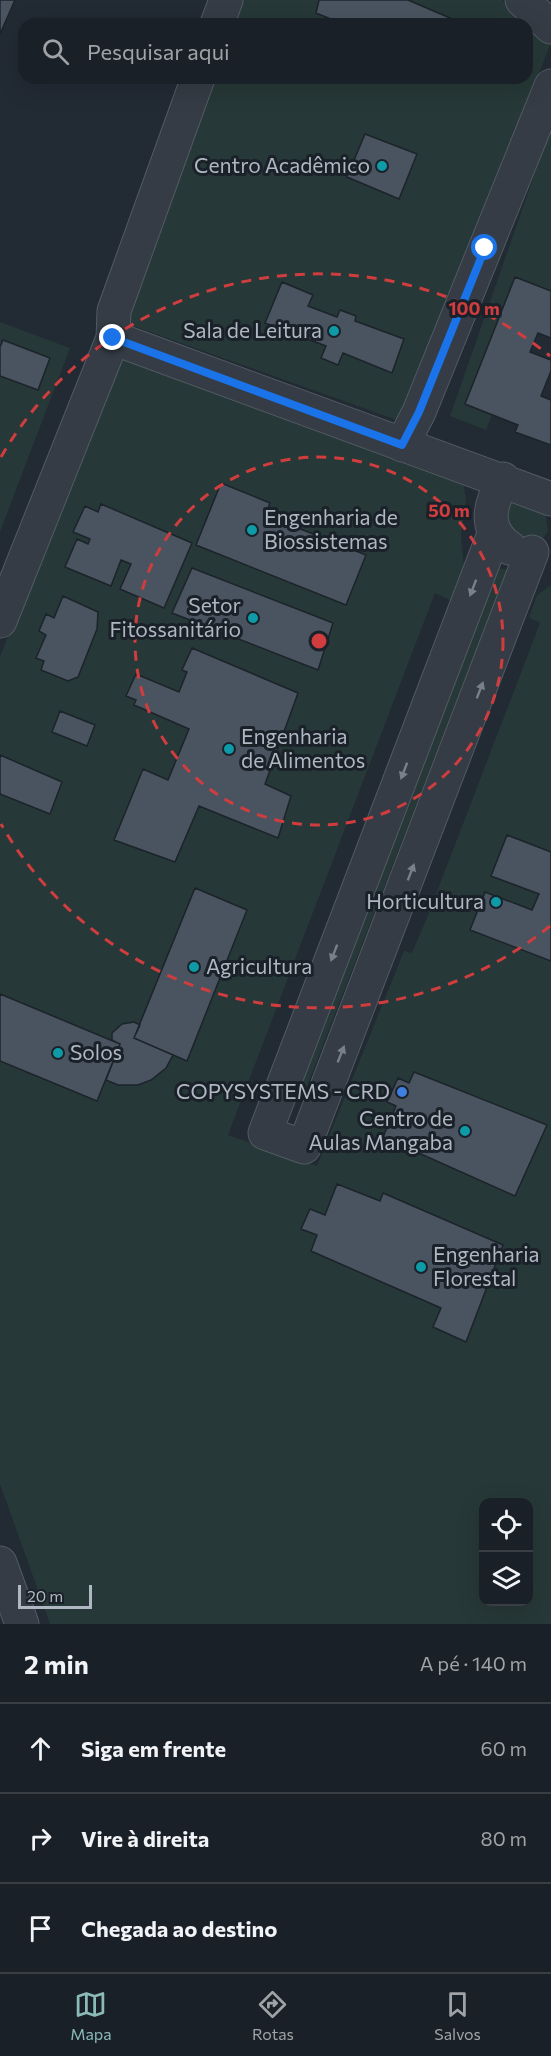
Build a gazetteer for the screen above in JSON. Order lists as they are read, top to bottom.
{
  "places": [
    "Centro Acadêmico",
    "Sala de Leitura",
    "Engenharia de Biossistemas",
    "Setor Fitossanitário",
    "Engenharia de Alimentos",
    "Horticultura",
    "Agricultura",
    "Solos",
    "COPYSYSTEMS - CRD",
    "Centro de Aulas Mangaba",
    "Engenharia Florestal"
  ],
  "scale_bar": "20 m",
  "page": {
    "search": "Pesquisar aqui",
    "scale": "20 m",
    "heading": ["2 min", "A pé · 140 m"],
    "list": [
      ["Siga em frente", "60 m"],
      ["Vire à direita", "80 m"],
      "Chegada ao destino"
    ],
    "nav": ["Mapa", "Rotas", "Salvos"]
  },
  "rings": ["100 m", "50 m"]
}
